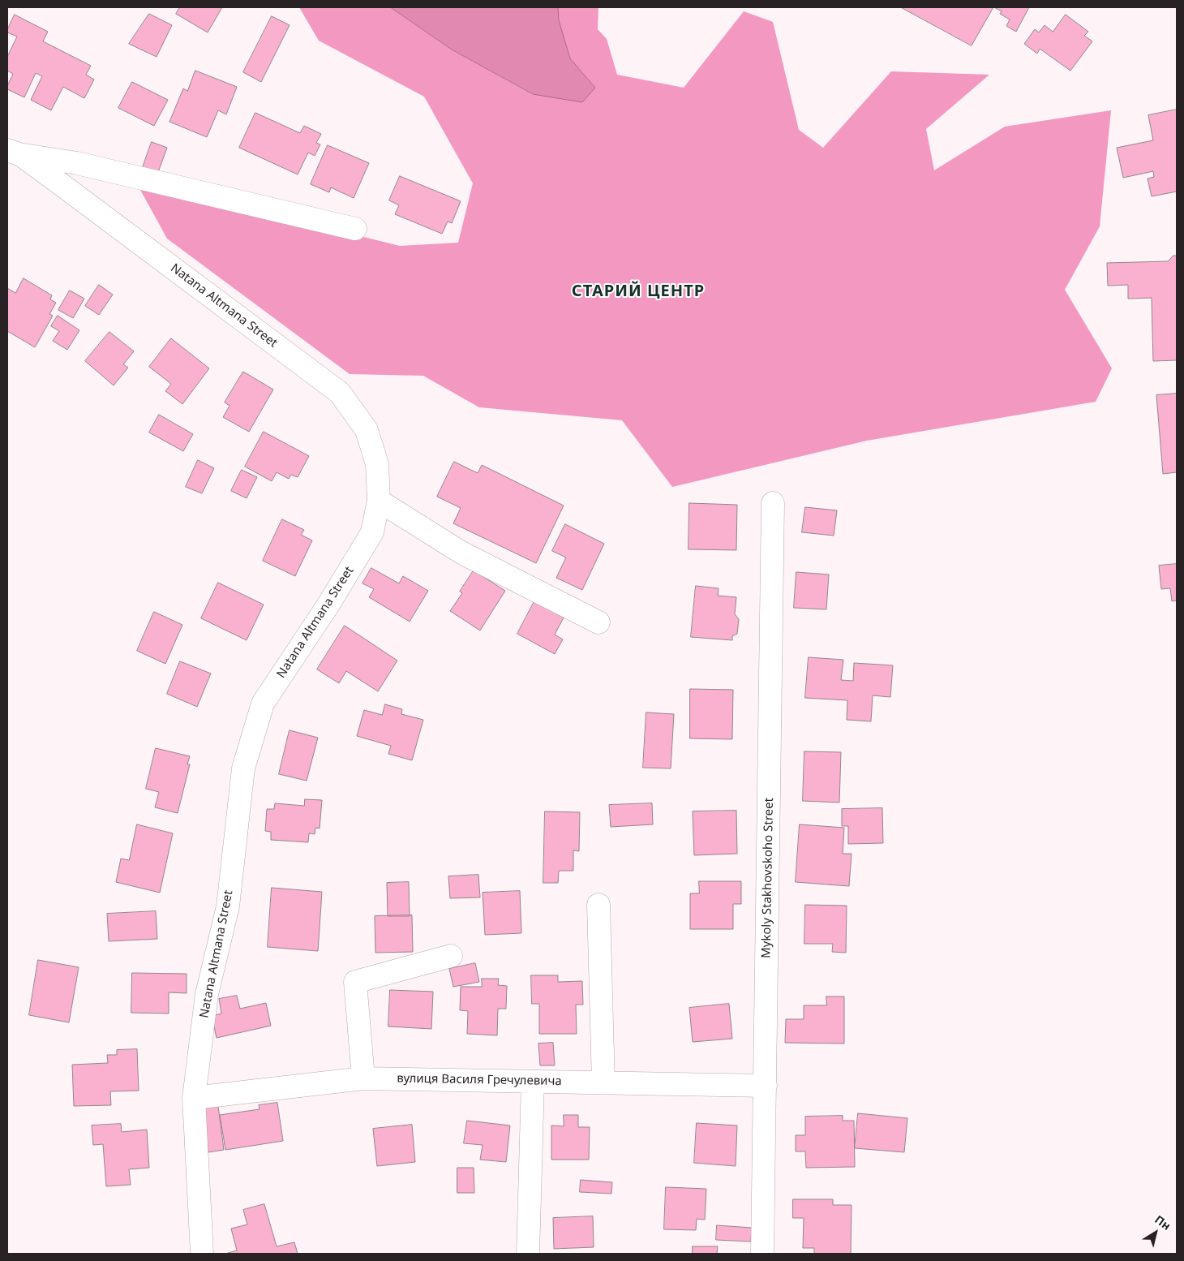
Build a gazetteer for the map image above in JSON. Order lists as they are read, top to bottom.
{
  "streets": {
    "street": ["Natana Altmana Street", "Mykoly Stakhovskoho Street", "вулиця Василя Гречулевича"]
  },
  "crossings": [
    ["Natana Altmana Street", "вулиця Василя Гречулевича"],
    ["Mykoly Stakhovskoho Street", "вулиця Василя Гречулевича"]
  ],
  "districts": ["СТАРИЙ ЦЕНТР"],
  "north": "top right"
}
